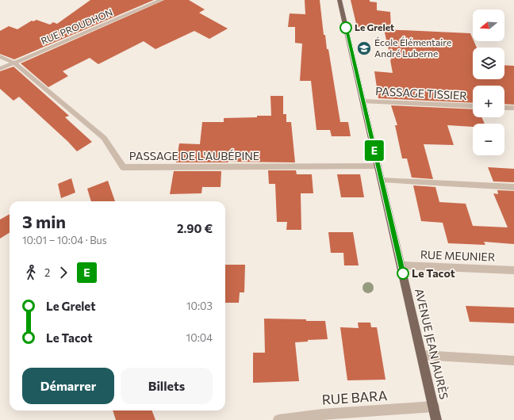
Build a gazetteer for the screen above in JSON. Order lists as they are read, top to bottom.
{
  "streets": {
    "main road": ["AVENUE JEAN JAURÈS"],
    "street": [
      "RUE PROUDHON",
      "PASSAGE TISSIER",
      "PASSAGE DE L'AUBÉPINE",
      "RUE MEUNIER",
      "RUE BARA"
    ]
  },
  "crossings": [
    ["RUE PROUDHON", "PASSAGE DE L'AUBÉPINE"],
    ["PASSAGE TISSIER", "AVENUE JEAN JAURÈS"],
    ["PASSAGE DE L'AUBÉPINE", "AVENUE JEAN JAURÈS"],
    ["RUE MEUNIER", "AVENUE JEAN JAURÈS"],
    ["AVENUE JEAN JAURÈS", "RUE BARA"]
  ],
  "places": {
    "other": ["Le Grelet", "Le Tacot"],
    "school or university": ["École Élémentaire André Luberne"]
  },
  "lines": ["bus line E"],
  "north": "left",
  "page": {
    "on_map": "E",
    "map_buttons": ["+", "−"],
    "heading": ["3 min", "10:01 – 10:04 · Bus", "2.90 €"],
    "legs": ["2", "E"],
    "list": [
      {
        "name": "Le Grelet",
        "value": "10:03"
      },
      {
        "name": "Le Tacot",
        "value": "10:04"
      }
    ],
    "buttons": ["Démarrer", "Billets"]
  }
}
